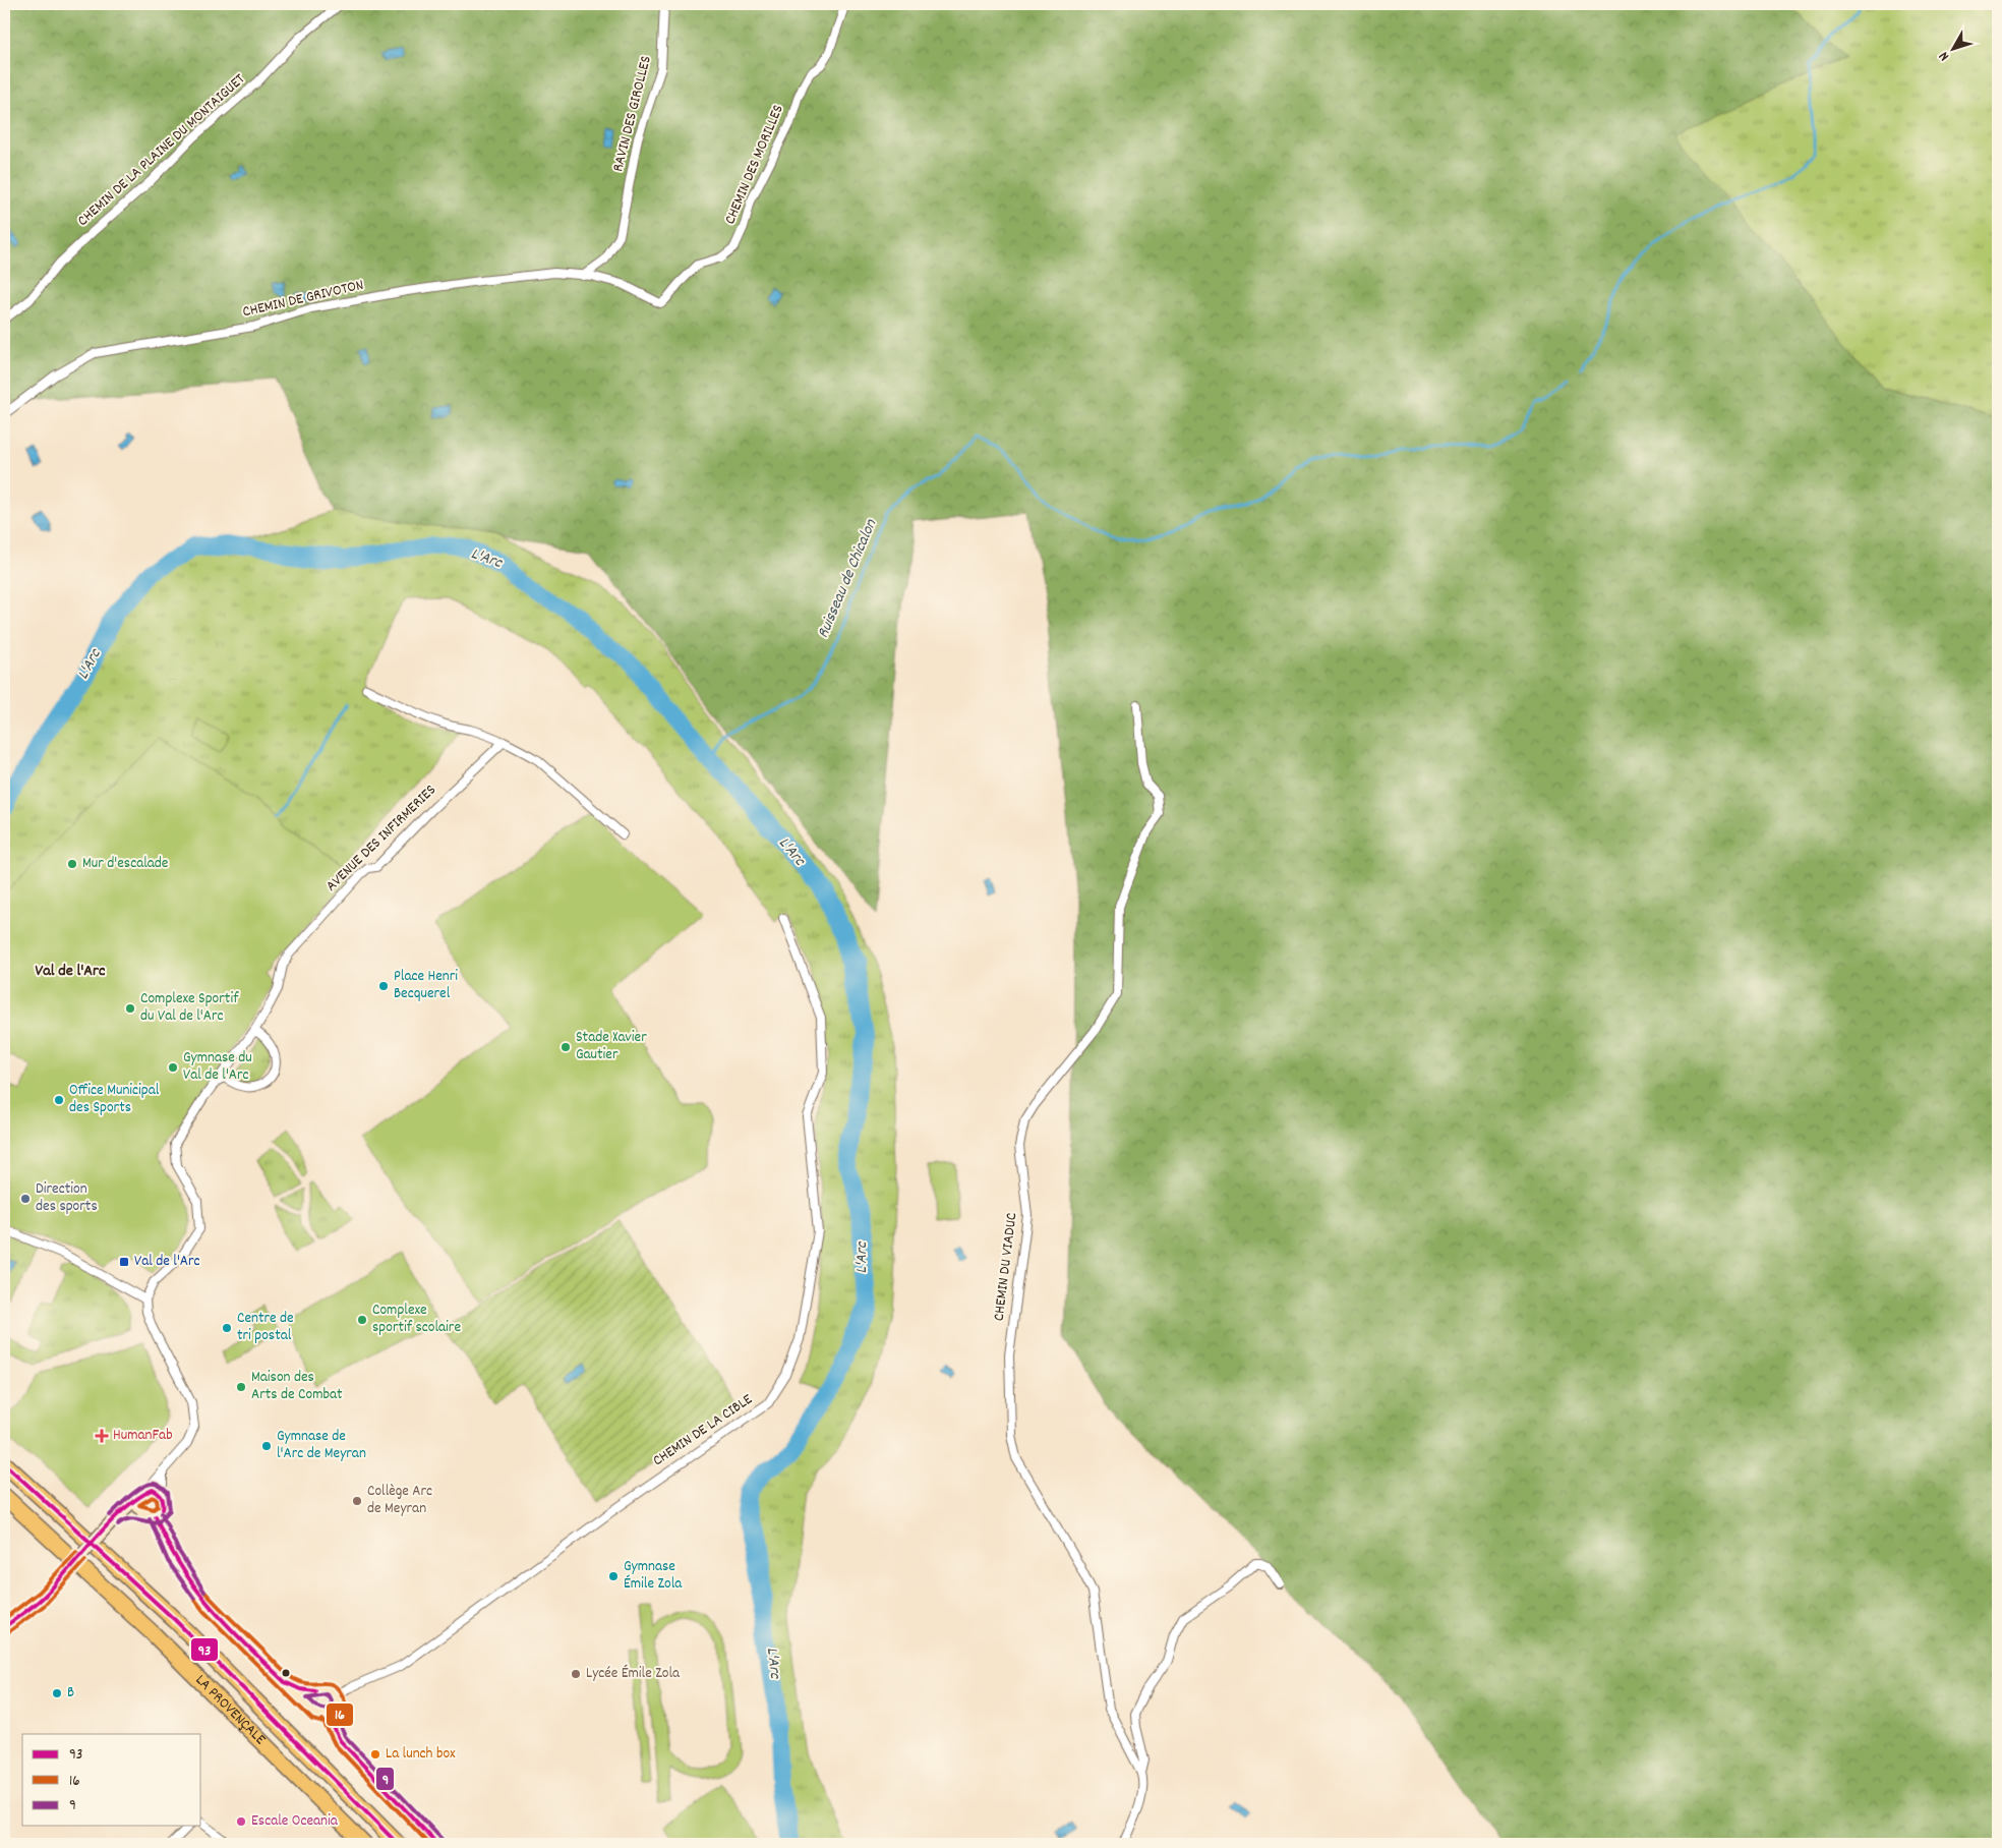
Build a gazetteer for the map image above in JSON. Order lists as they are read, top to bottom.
{
  "streets": {
    "highway": ["LA PROVENÇALE"],
    "street": [
      "RAVIN DES GIROLLES",
      "CHEMIN DE LA PLAINE DU MONTAIGUET",
      "CHEMIN DES MORILLES",
      "CHEMIN DE GRIVOTON",
      "AVENUE DES INFIRMERIES",
      "CHEMIN DU VIADUC",
      "CHEMIN DE LA CIBLE"
    ]
  },
  "crossings": [
    ["RAVIN DES GIROLLES", "CHEMIN DE GRIVOTON"],
    ["CHEMIN DES MORILLES", "CHEMIN DE GRIVOTON"]
  ],
  "districts": ["Val de l'Arc"],
  "water": ["L'Arc", "Ruisseau de Chicalon"],
  "places": {
    "other": [
      "Mur d'escalade",
      "Place Henri Becquerel",
      "Complexe Sportif du Val de l'Arc",
      "Stade Xavier Gautier",
      "Gymnase du Val de l'Arc",
      "Office Municipal des Sports",
      "Direction des sports",
      "Complexe sportif scolaire",
      "Centre de tri postal",
      "Maison des Arts de Combat",
      "Gymnase de l'Arc de Meyran",
      "Collège Arc de Meyran",
      "Gymnase Émile Zola",
      "Lycée Émile Zola",
      "B",
      "La lunch box",
      "Escale Oceania"
    ],
    "transit": ["Val de l'Arc"],
    "health": ["HumanFab"]
  },
  "lines": ["transit line 93", "transit line 9", "transit line 16"],
  "legend": ["93", "16", "9"],
  "north": "bottom left"
}
